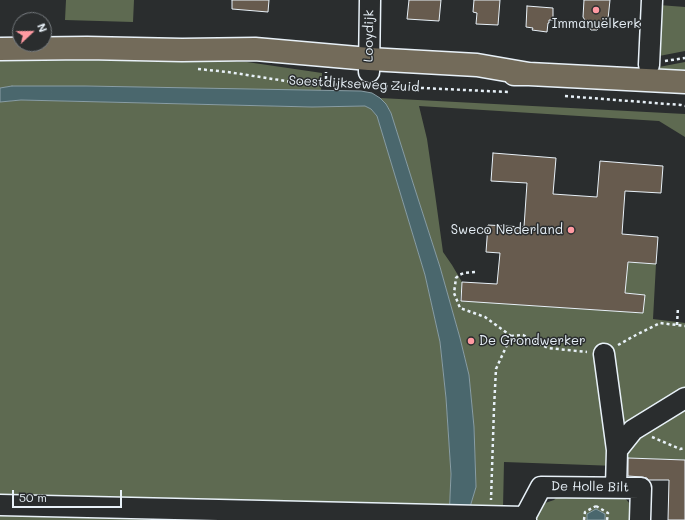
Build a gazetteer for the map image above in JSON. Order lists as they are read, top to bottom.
{
  "streets": {
    "main road": ["Soestdijkseweg Zuid"],
    "street": ["Looydijk", "De Holle Bilt"]
  },
  "crossings": [
    ["Looydijk", "Soestdijkseweg Zuid"]
  ],
  "places": ["Immanuëlkerk", "Sweco Nederland", "De Grondwerker"],
  "scale_bar": "50 m",
  "north": "right"
}
